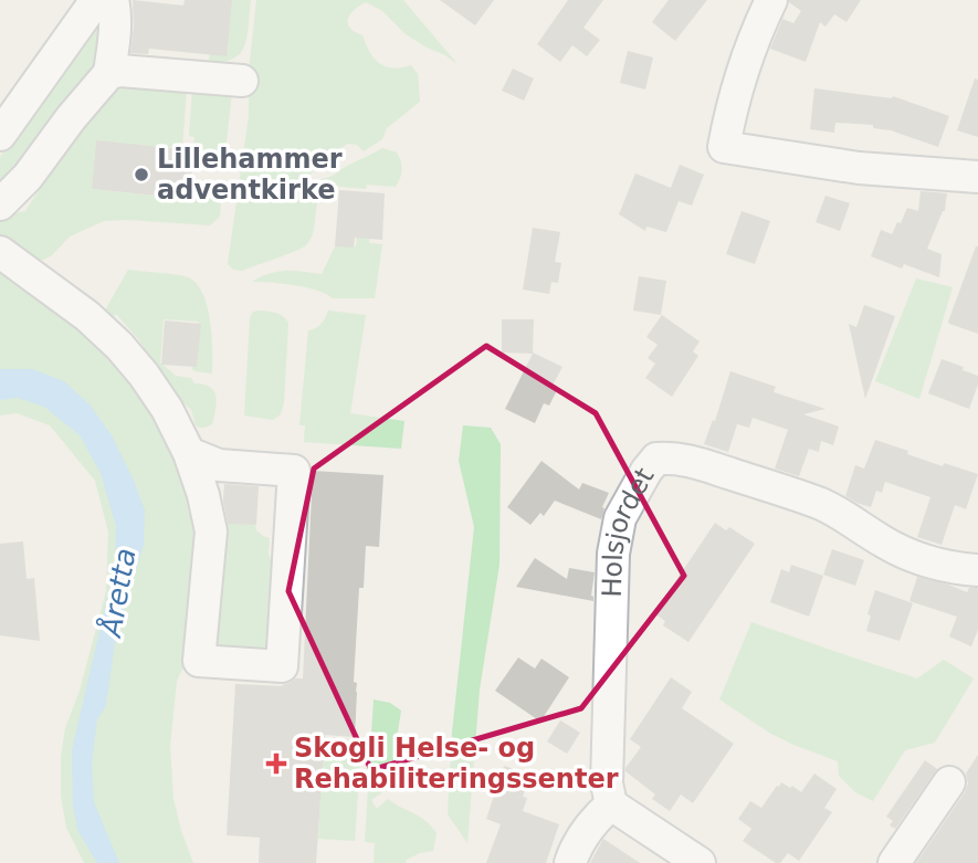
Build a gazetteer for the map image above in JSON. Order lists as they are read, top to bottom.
{
  "streets": {
    "street": ["Holsjordet"]
  },
  "water": ["Åretta"],
  "places": {
    "other": ["Lillehammer adventkirke"],
    "health": ["Skogli Helse- og Rehabiliteringssenter"]
  }
}
